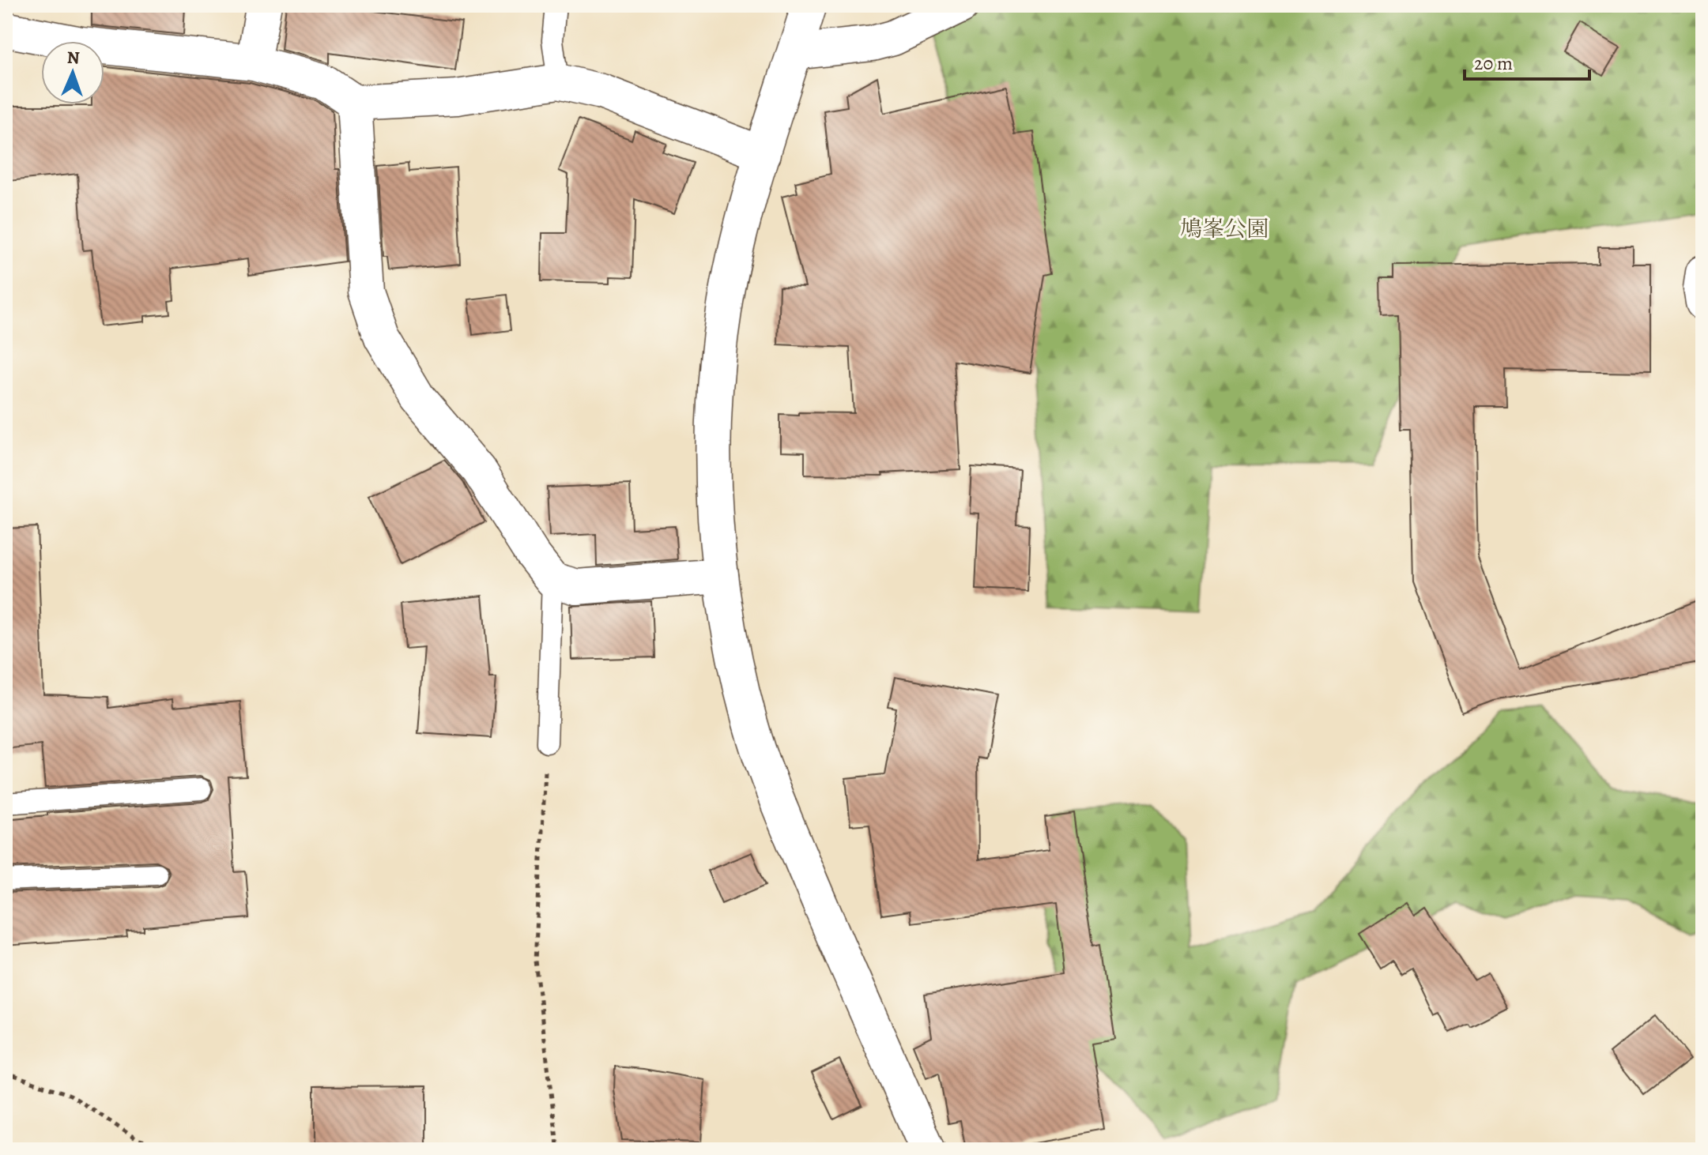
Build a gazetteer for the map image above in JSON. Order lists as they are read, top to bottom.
{
  "parks": ["鳩峯公園"],
  "scale_bar": "20 m",
  "north": "top"
}
